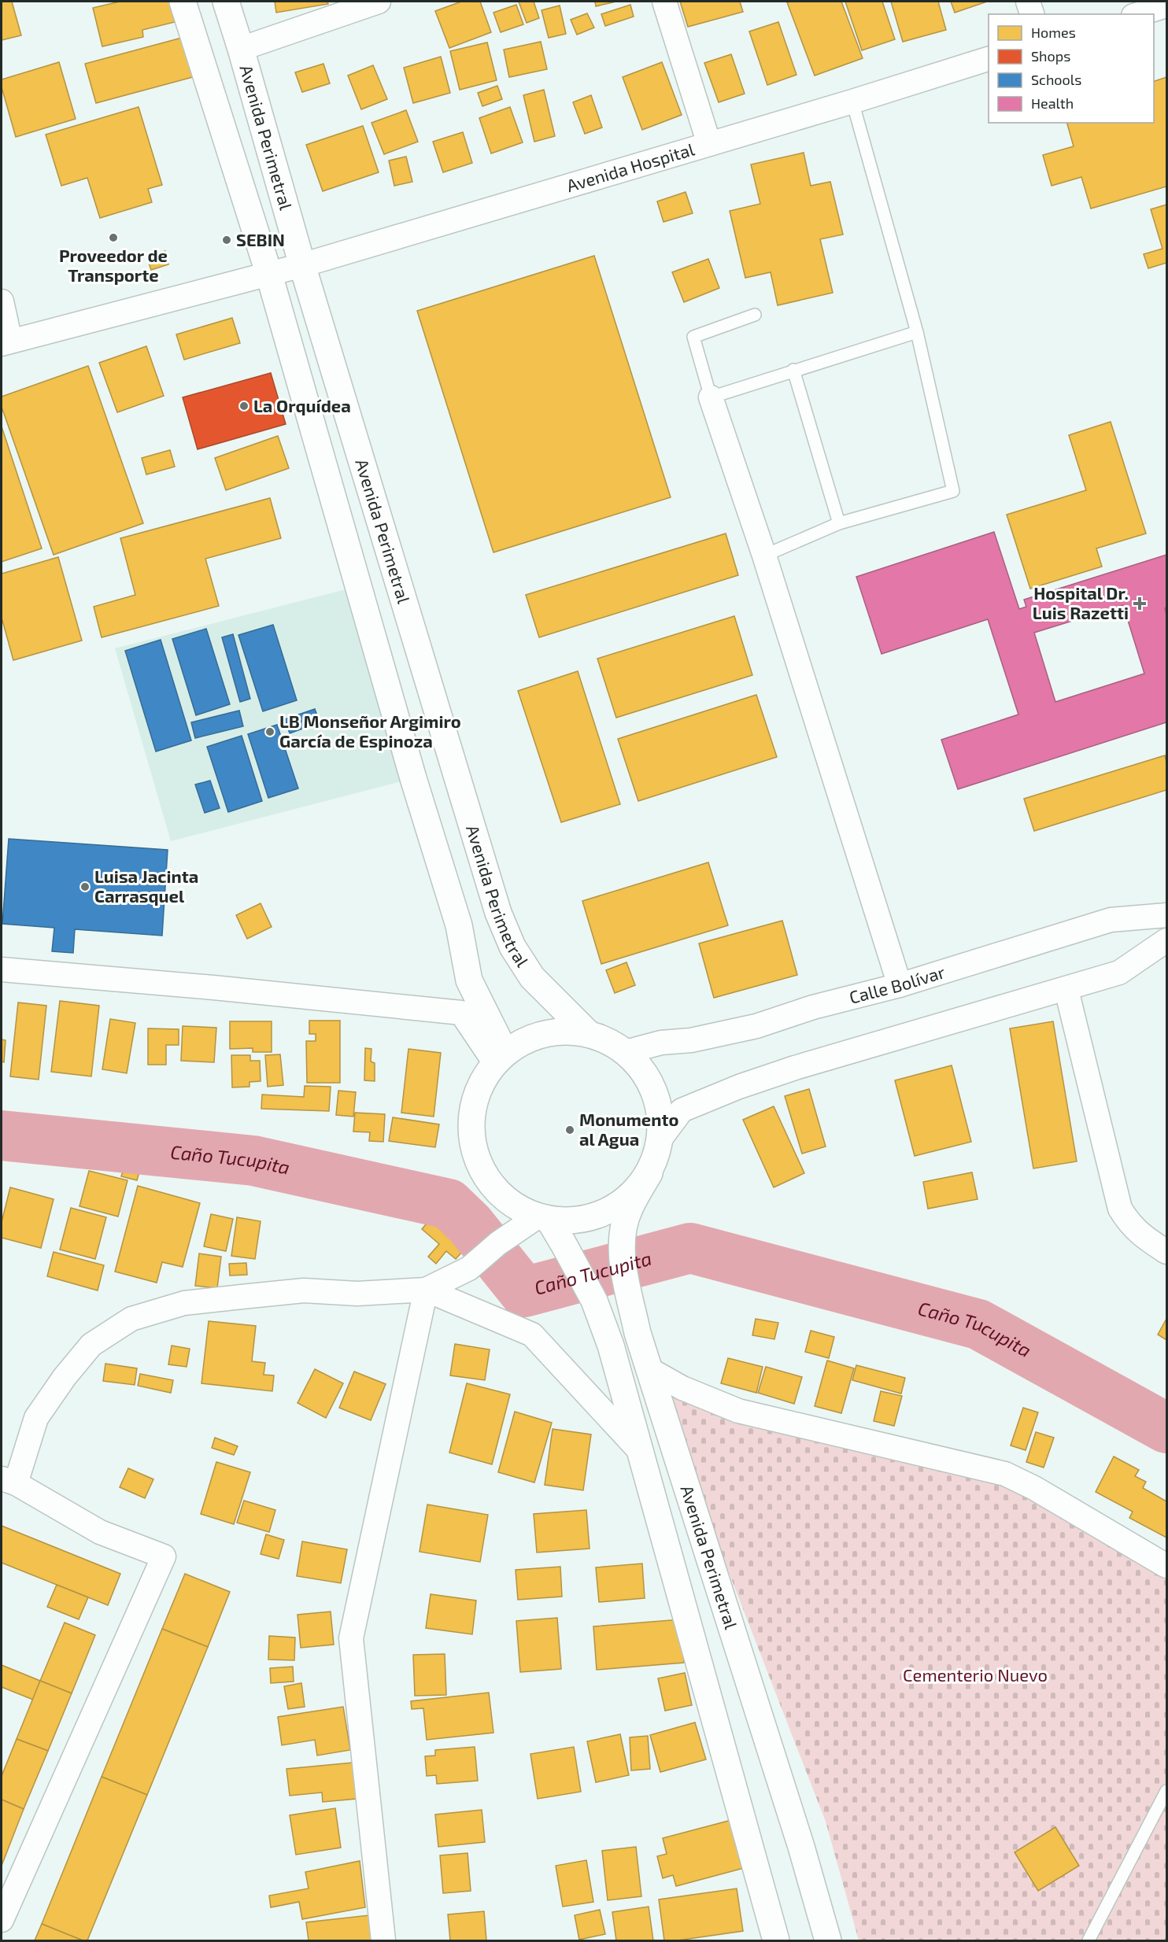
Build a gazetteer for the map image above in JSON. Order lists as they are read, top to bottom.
{
  "streets": {
    "street": ["Avenida Perimetral", "Avenida Hospital", "Calle Bolívar"]
  },
  "crossings": [
    ["Avenida Perimetral", "Avenida Hospital"]
  ],
  "water": ["Caño Tucupita"],
  "parks": ["Cementerio Nuevo"],
  "places": {
    "other": [
      "Proveedor de Transporte",
      "SEBIN",
      "La Orquídea",
      "LB Monseñor Argimiro García de Espinoza",
      "Luisa Jacinta Carrasquel",
      "Monumento al Agua"
    ],
    "health": ["Hospital Dr. Luis Razetti"]
  },
  "legend": [
    "Homes",
    "Shops",
    "Schools",
    "Health"
  ]
}
